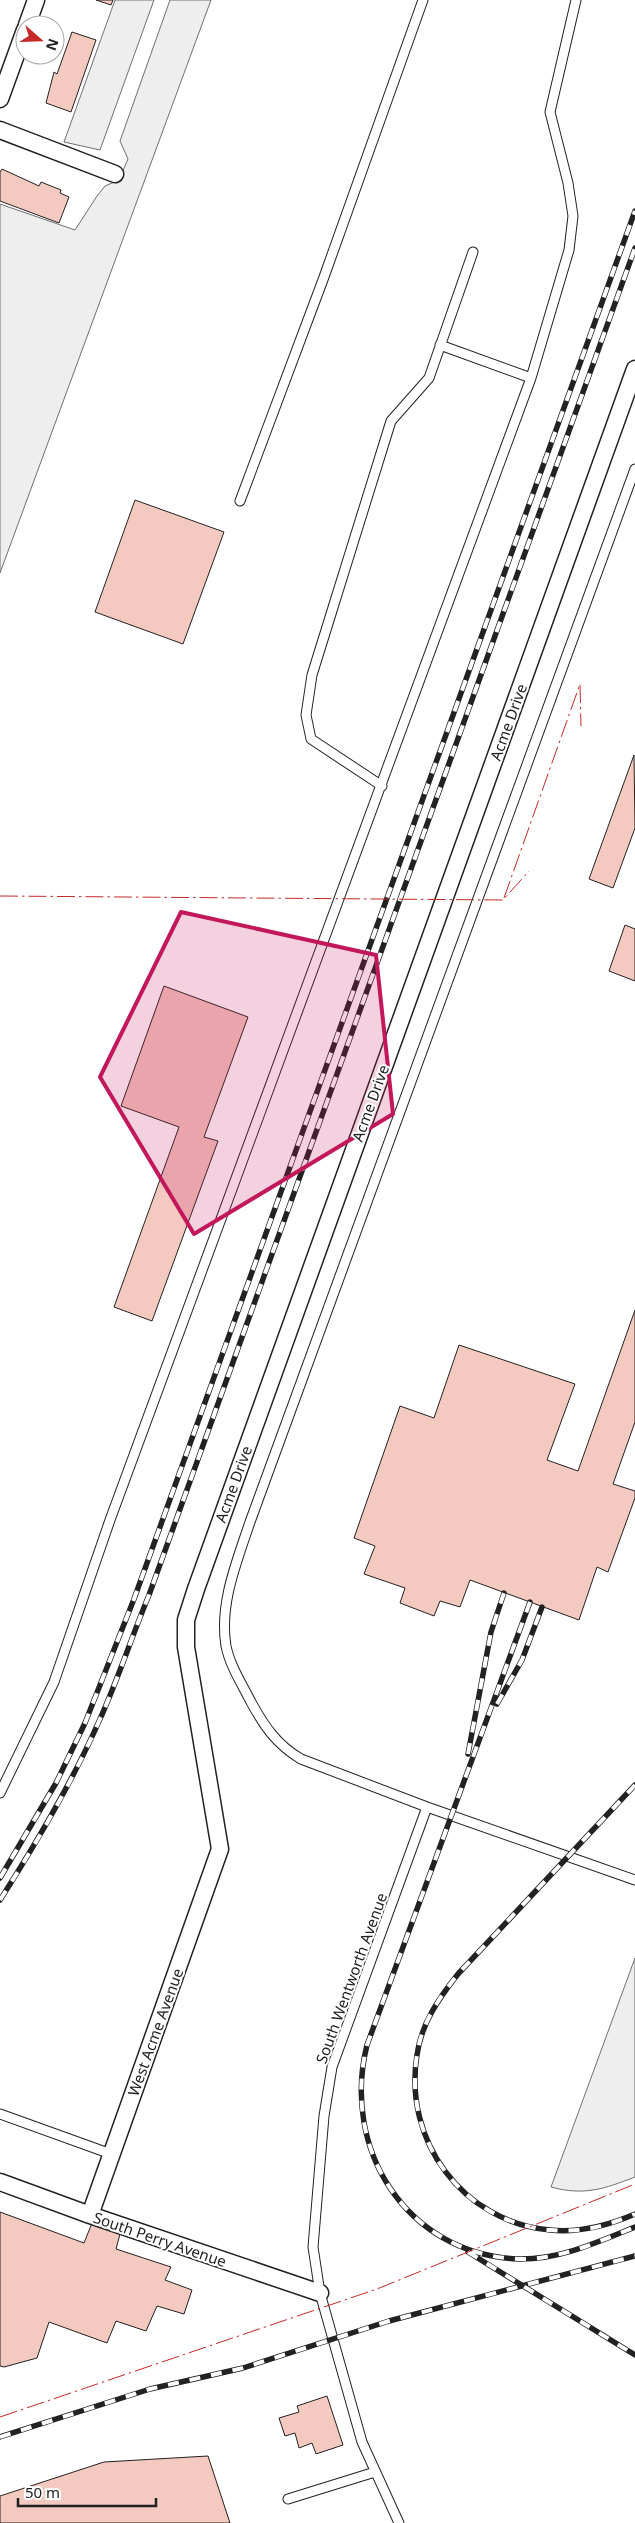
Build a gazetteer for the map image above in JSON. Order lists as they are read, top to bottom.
{
  "streets": {
    "street": ["Acme Drive", "West Acme Avenue", "South Perry Avenue"],
    "lane": ["South Wentworth Avenue"]
  },
  "crossings": [
    ["Acme Drive", "West Acme Avenue"],
    ["South Wentworth Avenue", "South Perry Avenue"],
    ["West Acme Avenue", "South Perry Avenue"]
  ],
  "scale_bar": "50 m",
  "north": "right"
}
